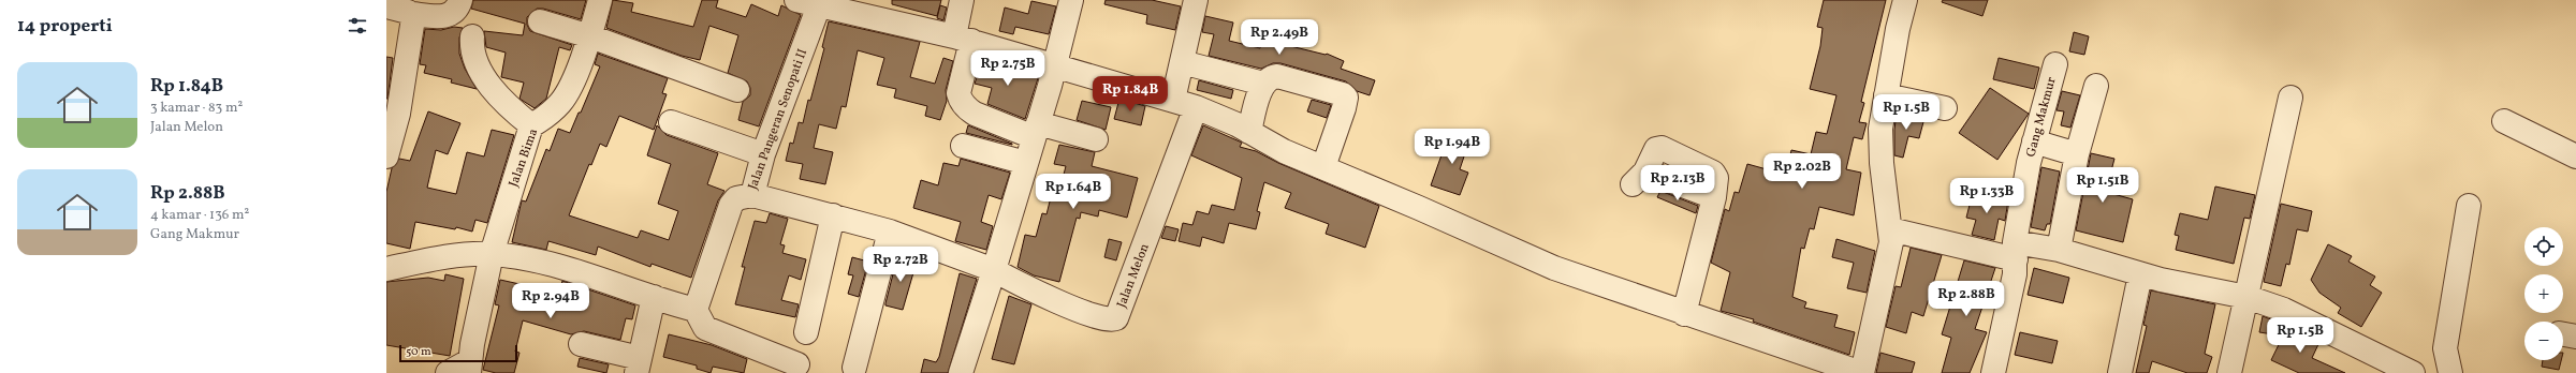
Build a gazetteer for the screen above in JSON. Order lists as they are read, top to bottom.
{
  "streets": {
    "street": [
      "Gang Makmur",
      "Jalan Pangeran Senopati II",
      "Jalan Bima",
      "Jalan Melon"
    ]
  },
  "scale_bar": "50 m",
  "page": {
    "heading": "14 properti",
    "price": [
      "Rp 2.49B",
      "Rp 2.75B",
      "Rp 1.84B",
      "Rp 1.5B",
      "Rp 1.94B",
      "Rp 2.02B",
      "Rp 2.13B",
      "Rp 1.51B",
      "Rp 1.64B",
      "Rp 1.33B",
      "Rp 2.72B",
      "Rp 2.88B",
      "Rp 2.94B",
      "Rp 1.5B"
    ],
    "list": [
      {
        "name": "Rp 1.84B",
        "note": "3 kamar · 83 m² · Jalan Melon"
      },
      {
        "name": "Rp 2.88B",
        "note": "4 kamar · 136 m² · Gang Makmur"
      }
    ],
    "map_buttons": ["+", "−"],
    "scale": "50 m"
  }
}
